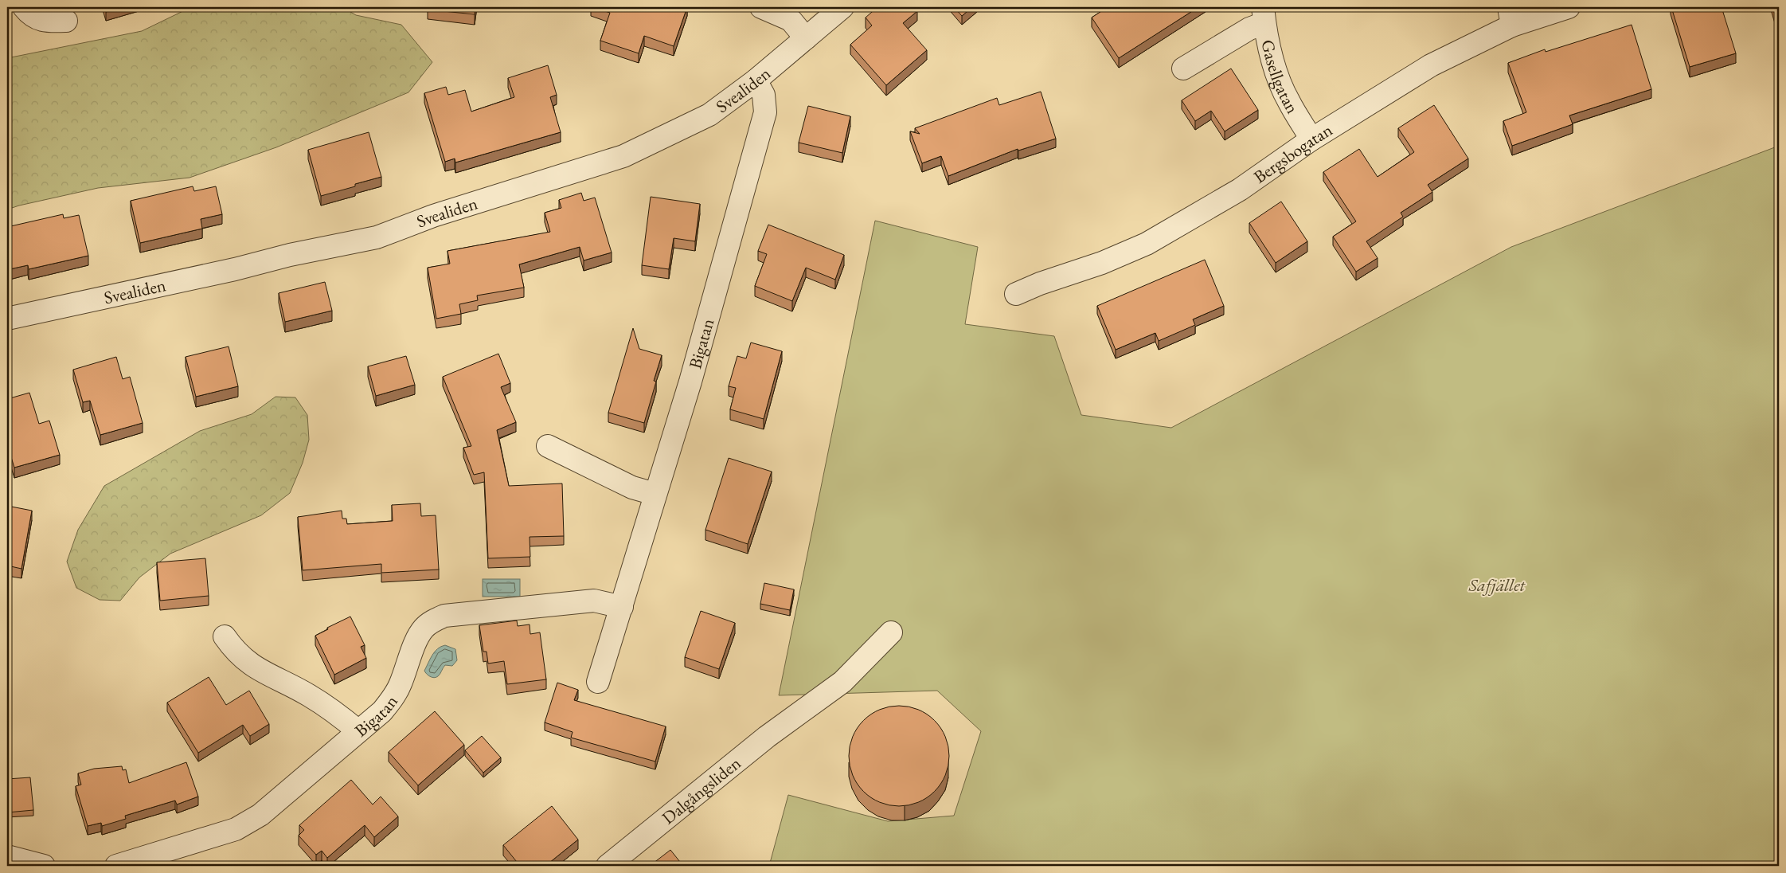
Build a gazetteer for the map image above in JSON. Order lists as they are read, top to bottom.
{
  "streets": {
    "street": [
      "Gasellgatan",
      "Svealiden",
      "Bergsbogatan",
      "Bigatan",
      "Dalgångsliden"
    ]
  },
  "crossings": [
    ["Gasellgatan", "Bergsbogatan"],
    ["Svealiden", "Bigatan"]
  ],
  "parks": ["Safjället"]
}
